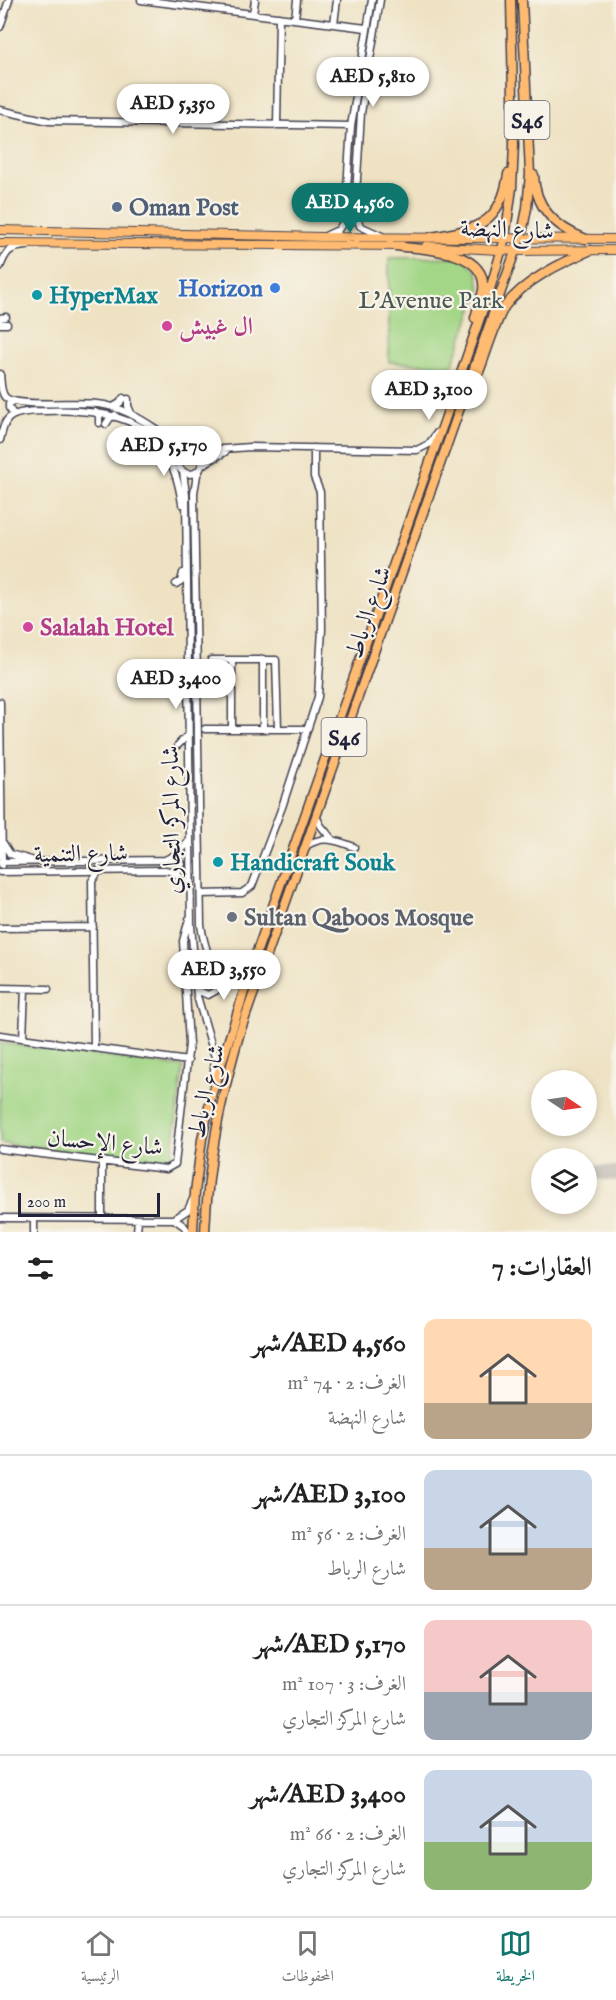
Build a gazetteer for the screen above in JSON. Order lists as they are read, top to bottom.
{
  "streets": {
    "highway": ["S46", "شارع الرباط"],
    "main road": ["شارع النهضة"],
    "street": ["شارع المركز التجاري", "شارع التنمية", "شارع الإحسان"]
  },
  "crossings": [
    ["شارع النهضة", "شارع الرباط"],
    ["شارع الرباط", "شارع المركز التجاري"]
  ],
  "parks": ["L'Avenue Park"],
  "places": [
    "Oman Post",
    "Horizon",
    "HyperMax",
    "ال غبيش",
    "Salalah Hotel",
    "Handicraft Souk",
    "Sultan Qaboos Mosque"
  ],
  "scale_bar": "200 m",
  "north": "right",
  "page": {
    "price": [
      "AED 5,810",
      "AED 5,350",
      "AED 4,560",
      "AED 3,100",
      "AED 5,170",
      "AED 3,400",
      "AED 3,550"
    ],
    "scale": "200 m",
    "heading": "العقارات: 7",
    "list": [
      {
        "name": "AED 4,560/شهر",
        "note": "الغرف: 2 · 74 m² · شارع النهضة"
      },
      {
        "name": "AED 3,100/شهر",
        "note": "الغرف: 2 · 56 m² · شارع الرباط"
      },
      {
        "name": "AED 5,170/شهر",
        "note": "الغرف: 3 · 107 m² · شارع المركز التجاري"
      },
      {
        "name": "AED 3,400/شهر",
        "note": "الغرف: 2 · 66 m² · شارع المركز التجاري"
      }
    ],
    "tabs": ["الخريطة", "المحفوظات", "الرئيسية"]
  }
}
